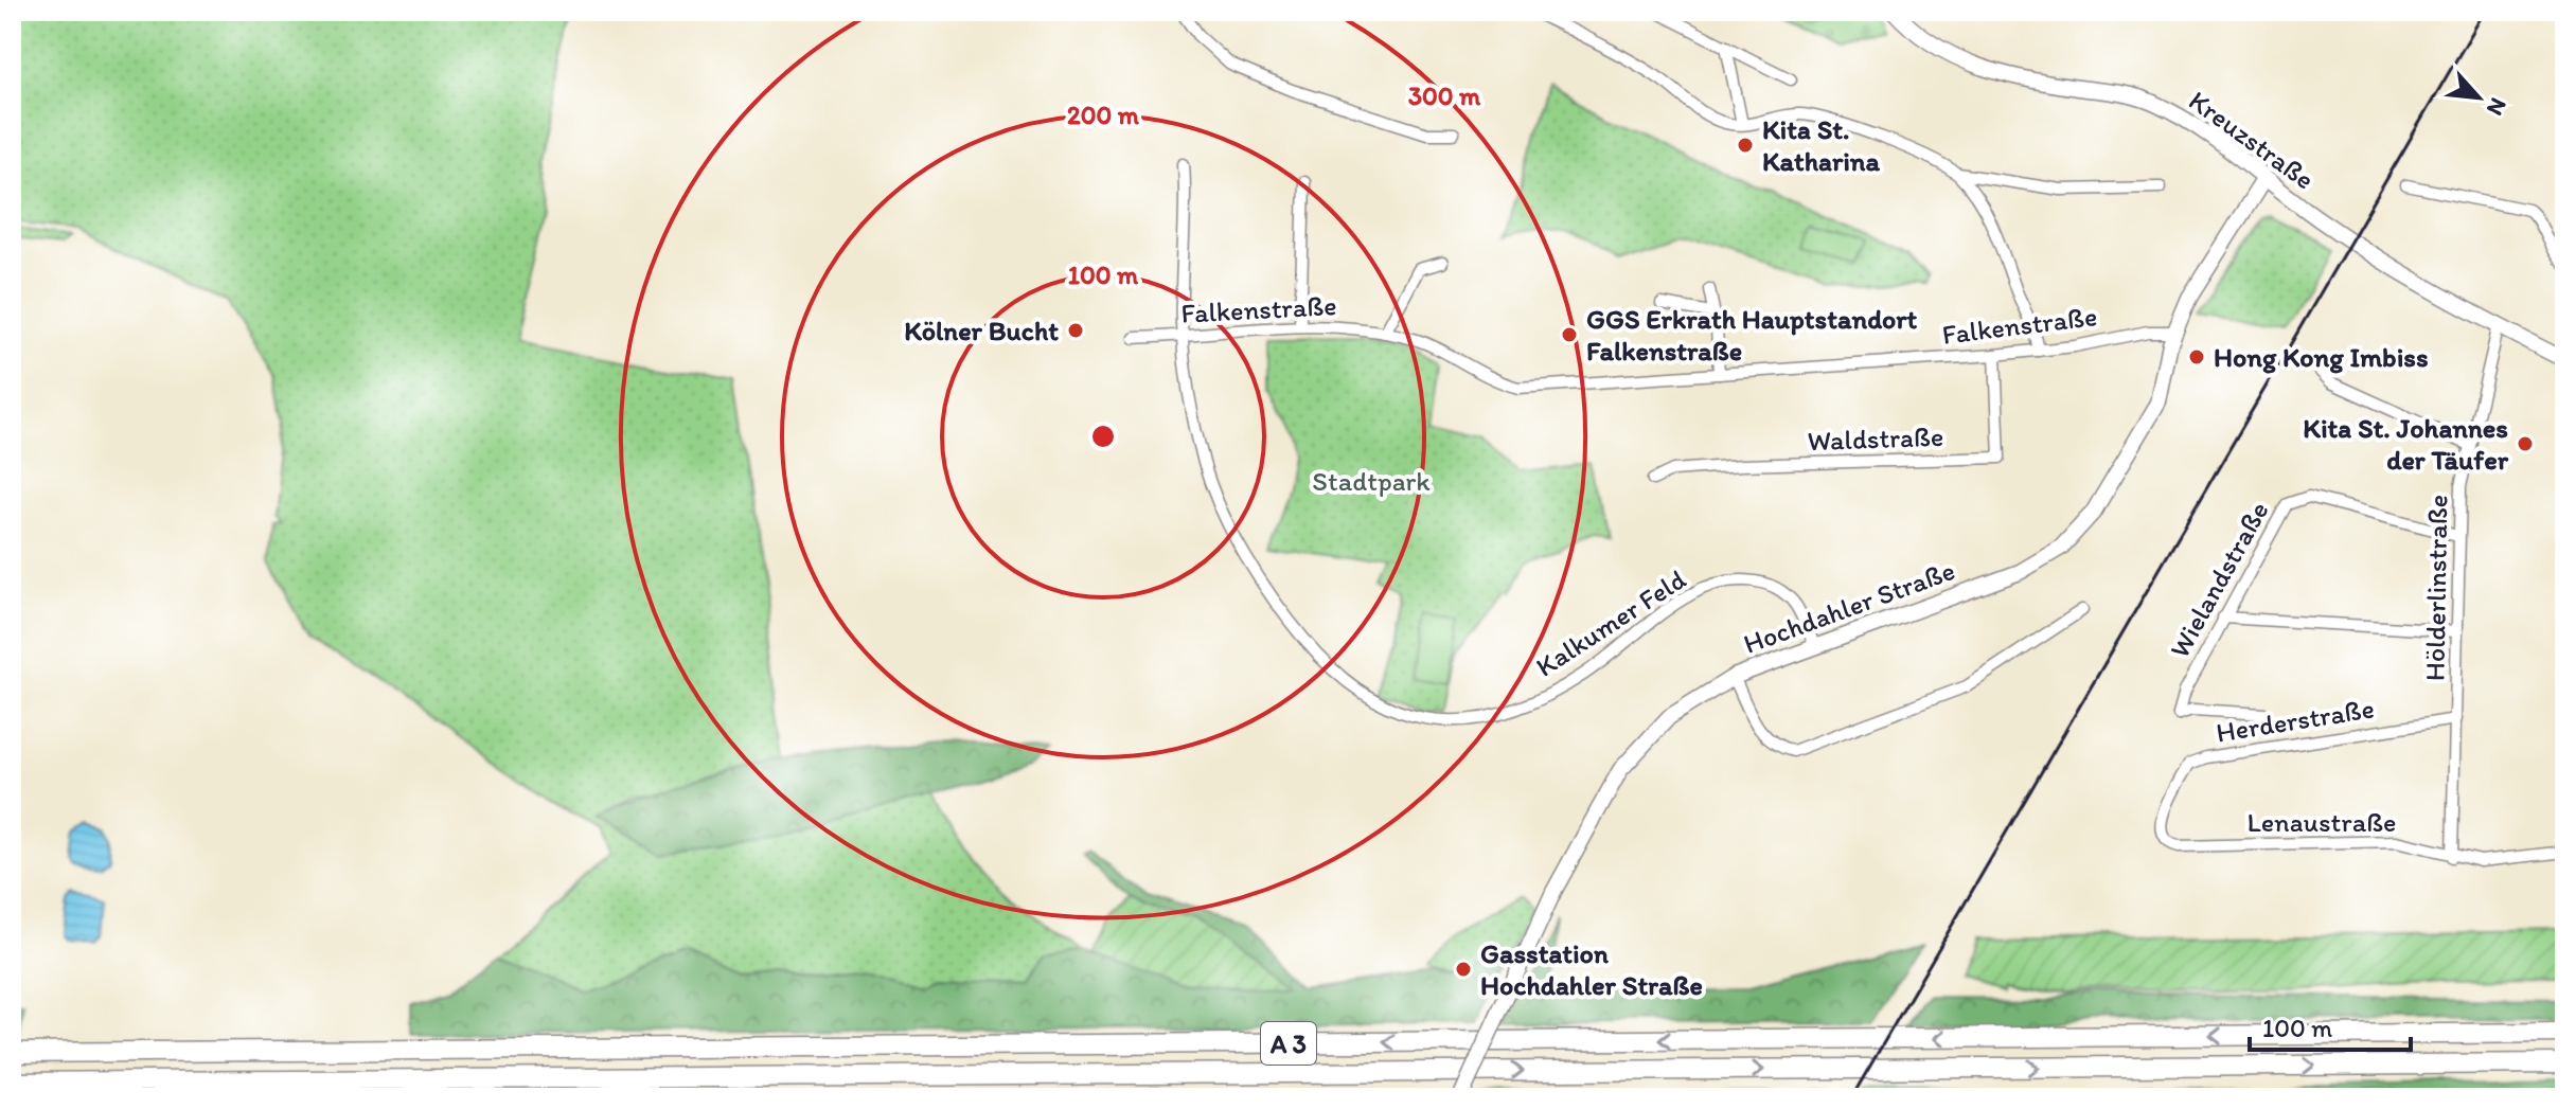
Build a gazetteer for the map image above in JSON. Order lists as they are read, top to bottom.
{
  "streets": {
    "highway": ["A 3"],
    "main road": ["Kreuzstraße", "Hochdahler Straße"],
    "street": [
      "Falkenstraße",
      "Waldstraße",
      "Wielandstraße",
      "Hölderlinstraße",
      "Kalkumer Feld",
      "Herderstraße",
      "Lenaustraße"
    ]
  },
  "crossings": [
    ["Kreuzstraße", "Hölderlinstraße"],
    ["Kreuzstraße", "Hochdahler Straße"],
    ["Falkenstraße", "Waldstraße"],
    ["Falkenstraße", "Hochdahler Straße"],
    ["Falkenstraße", "Kalkumer Feld"],
    ["Wielandstraße", "Hölderlinstraße"],
    ["Hölderlinstraße", "Herderstraße"],
    ["Hölderlinstraße", "Lenaustraße"],
    ["Hochdahler Straße", "Kalkumer Feld"],
    ["Herderstraße", "Lenaustraße"]
  ],
  "parks": ["Stadtpark"],
  "places": [
    "Kita St. Katharina",
    "Kölner Bucht",
    "GGS Erkrath Hauptstandort Falkenstraße",
    "Hong Kong Imbiss",
    "Kita St. Johannes der Täufer",
    "Gasstation Hochdahler Straße"
  ],
  "scale_bar": "100 m",
  "north": "bottom right",
  "rings": ["300 m", "200 m", "100 m"]
}
